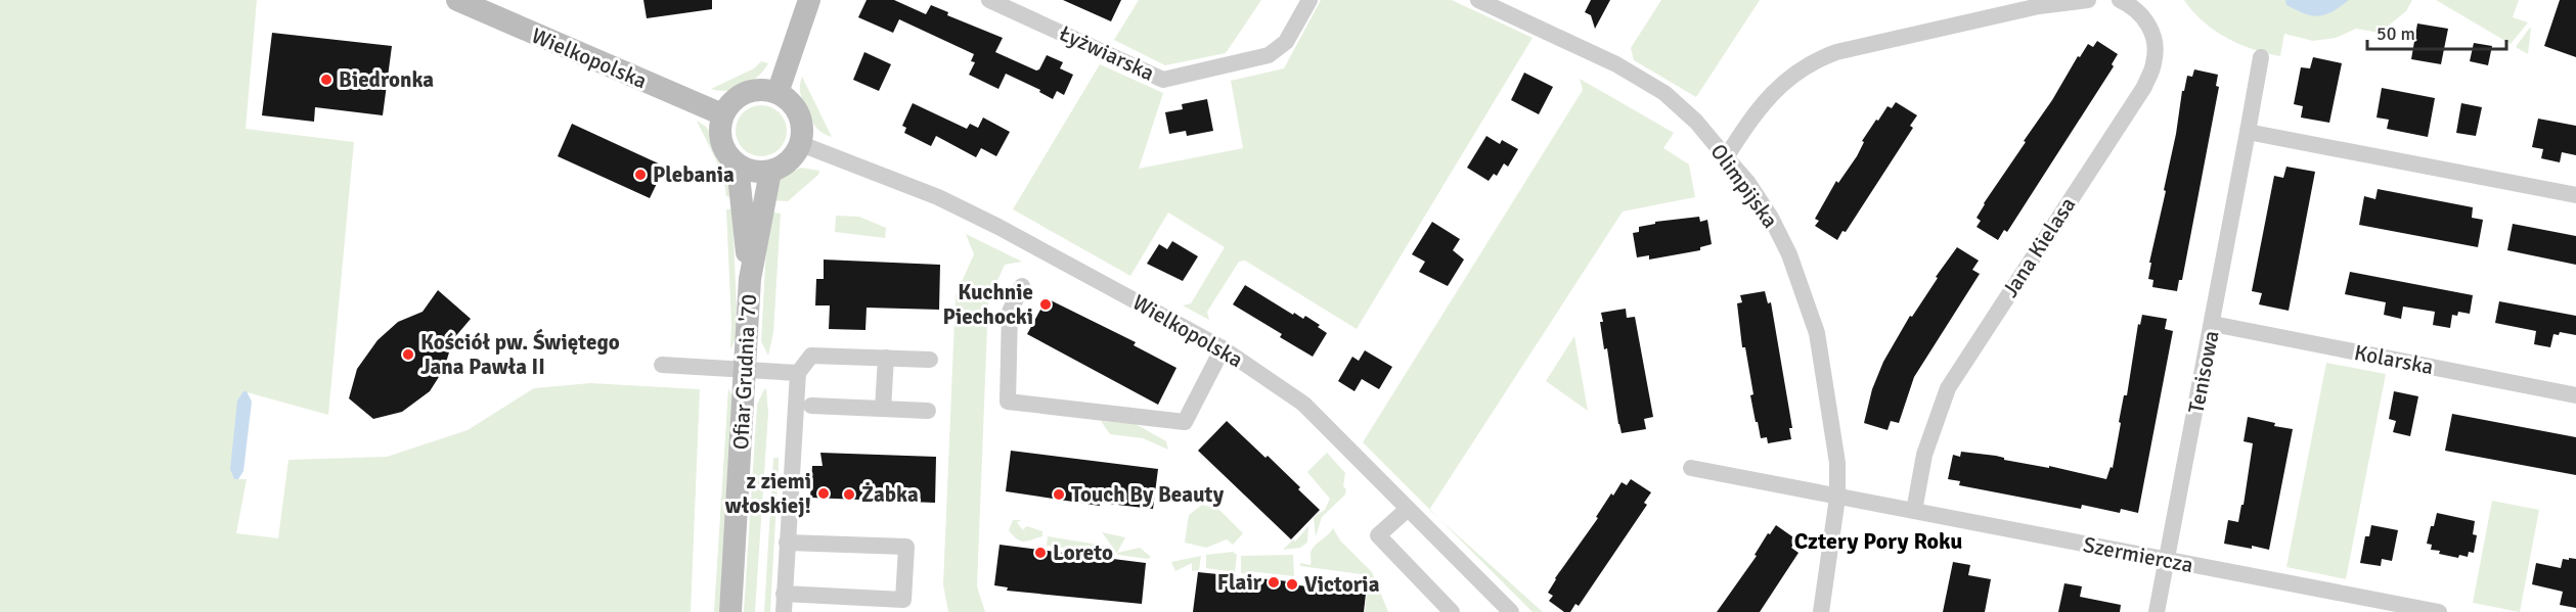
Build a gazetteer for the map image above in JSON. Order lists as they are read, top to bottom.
{
  "streets": {
    "street": [
      "Łyżwiarska",
      "Wielkopolska",
      "Olimpijska",
      "Jana Kielasa",
      "Kolarska",
      "Ofiar Grudnia '70",
      "Tenisowa",
      "Szermiercza"
    ]
  },
  "crossings": [
    ["Wielkopolska", "Ofiar Grudnia '70"],
    ["Olimpijska", "Szermiercza"],
    ["Jana Kielasa", "Szermiercza"],
    ["Kolarska", "Tenisowa"],
    ["Tenisowa", "Szermiercza"]
  ],
  "districts": ["Cztery Pory Roku"],
  "places": [
    "Biedronka",
    "Plebania",
    "Kuchnie Piechocki",
    "Kościół pw. Świętego Jana Pawła II",
    "z ziemi włoskiej!",
    "Żabka",
    "Touch By Beauty",
    "Loreto",
    "Flair",
    "Victoria"
  ],
  "scale_bar": "50 m"
}
